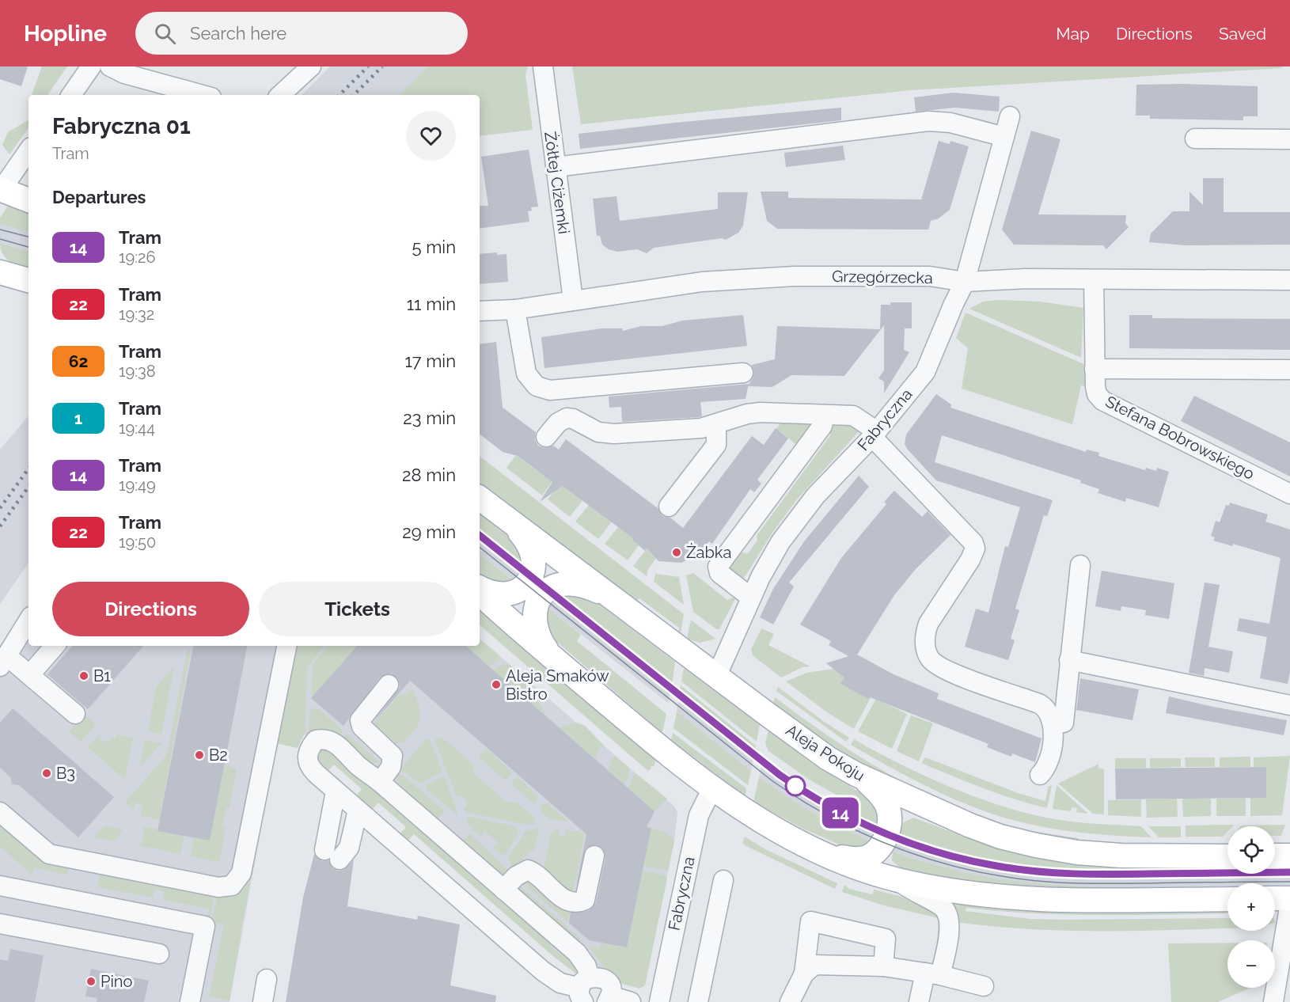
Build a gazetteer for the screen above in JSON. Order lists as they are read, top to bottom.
{
  "streets": {
    "main road": ["Aleja Pokoju"],
    "street": [
      "Żółtej Ciżemki",
      "Grzegórzecka",
      "Fabryczna",
      "Stefana Bobrowskiego"
    ]
  },
  "crossings": [
    ["Żółtej Ciżemki", "Grzegórzecka"],
    ["Grzegórzecka", "Fabryczna"],
    ["Grzegórzecka", "Stefana Bobrowskiego"],
    ["Fabryczna", "Aleja Pokoju"]
  ],
  "places": [
    "Żabka",
    "B1",
    "Aleja Smaków Bistro",
    "B2",
    "B3",
    "Pino"
  ],
  "lines": ["tram line 14"],
  "page": {
    "header": "Hopline",
    "search": "Search here",
    "nav": ["Map", "Directions", "Saved"],
    "on_map": "14",
    "heading": [
      ["Fabryczna 01", "Tram"],
      "Departures"
    ],
    "list": [
      {
        "mark": "14",
        "name": "Tram",
        "note": "19:26",
        "value": "5 min"
      },
      {
        "mark": "22",
        "name": "Tram",
        "note": "19:32",
        "value": "11 min"
      },
      {
        "mark": "62",
        "name": "Tram",
        "note": "19:38",
        "value": "17 min"
      },
      {
        "mark": "1",
        "name": "Tram",
        "note": "19:44",
        "value": "23 min"
      },
      {
        "mark": "14",
        "name": "Tram",
        "note": "19:49",
        "value": "28 min"
      },
      {
        "mark": "22",
        "name": "Tram",
        "note": "19:50",
        "value": "29 min"
      }
    ],
    "buttons": ["Directions", "Tickets"],
    "map_buttons": ["+", "−"]
  }
}
